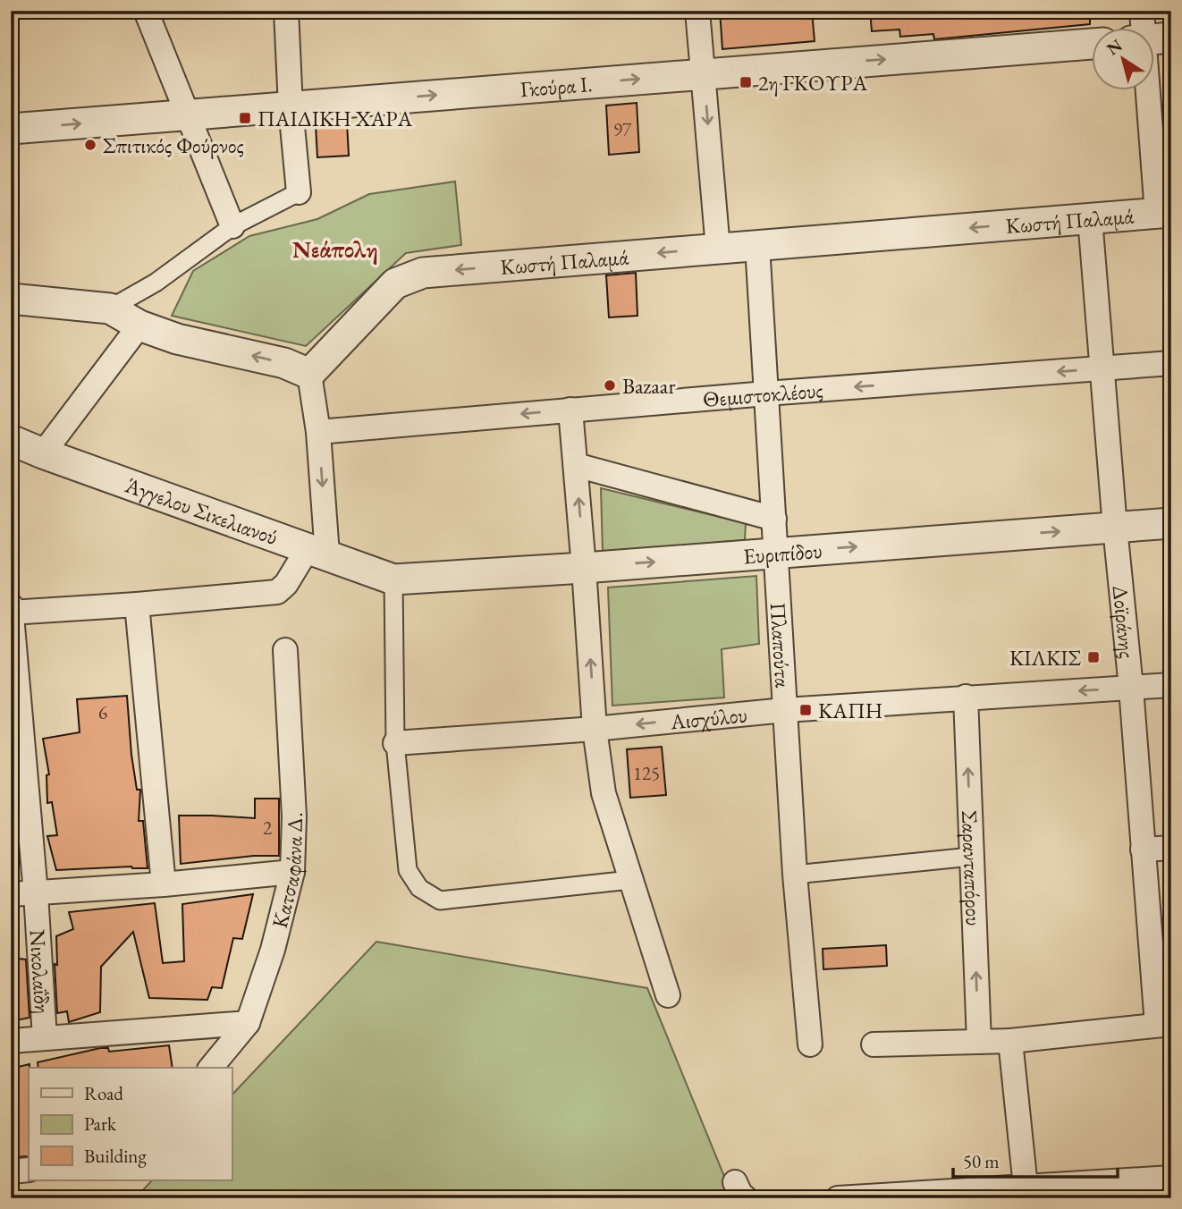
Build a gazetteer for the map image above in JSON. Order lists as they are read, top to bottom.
{
  "streets": {
    "street": [
      "Γκούρα Ι.",
      "Κωστή Παλαμά",
      "Θεμιστοκλέους",
      "Άγγελου Σικελιανού",
      "Ευριπίδου",
      "Δοϊράνης",
      "Πλαπούτα",
      "Αισχύλου",
      "Κατσαφάνα Δ.",
      "Σαρανταπόρου",
      "Νικολαΐδη"
    ]
  },
  "crossings": [
    ["Κωστή Παλαμά", "Δοϊράνης"],
    ["Κωστή Παλαμά", "Πλαπούτα"],
    ["Θεμιστοκλέους", "Δοϊράνης"],
    ["Θεμιστοκλέους", "Πλαπούτα"],
    ["Άγγελου Σικελιανού", "Ευριπίδου"],
    ["Ευριπίδου", "Δοϊράνης"],
    ["Ευριπίδου", "Πλαπούτα"],
    ["Δοϊράνης", "Αισχύλου"],
    ["Πλαπούτα", "Αισχύλου"],
    ["Αισχύλου", "Σαρανταπόρου"]
  ],
  "one_way": [
    "Γκούρα Ι.",
    "Κωστή Παλαμά",
    "Θεμιστοκλέους",
    "Αισχύλου",
    "Σαρανταπόρου"
  ],
  "districts": ["Νεάπολη"],
  "places": {
    "transit": [
      "2η ΓΚΟΥΡΑ",
      "ΠΑΙΔΙΚΗ ΧΑΡΑ",
      "ΚΙΛΚΙΣ",
      "ΚΑΠΗ"
    ],
    "other": ["Σπιτικός Φούρνος", "Bazaar"]
  },
  "house_numbers": [
    "97",
    "6",
    "125",
    "2"
  ],
  "legend": ["Road", "Park", "Building"],
  "scale_bar": "50 m",
  "north": "top left"
}
